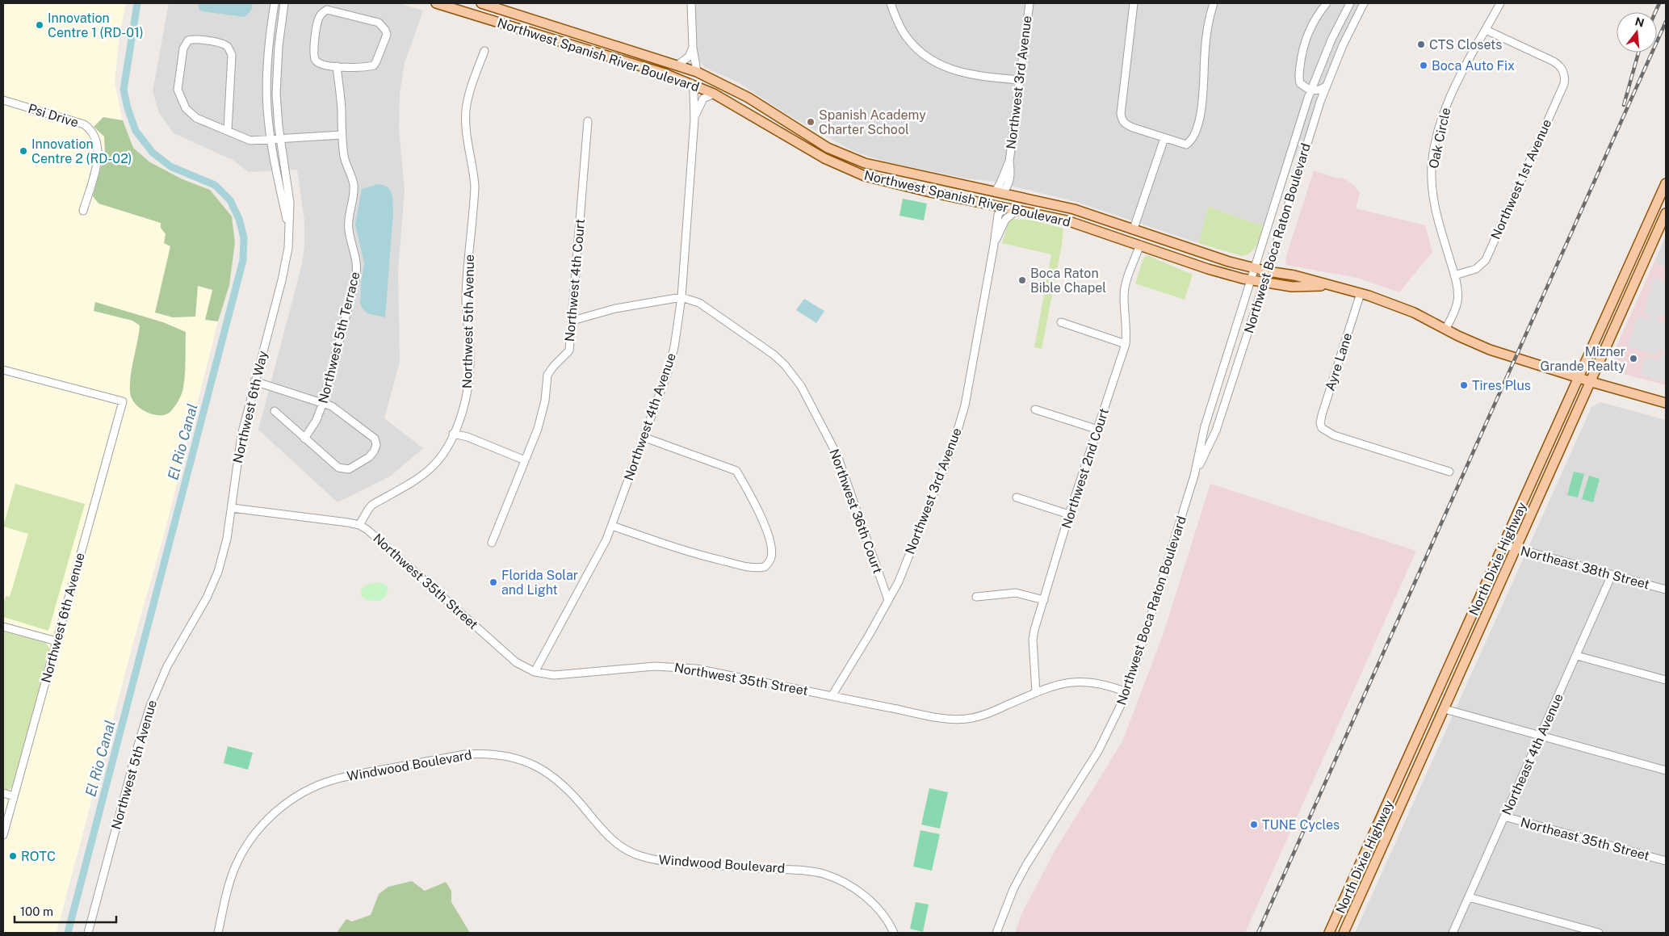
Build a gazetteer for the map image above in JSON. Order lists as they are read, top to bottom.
{
  "streets": {
    "main road": ["Northwest Spanish River Boulevard", "North Dixie Highway"],
    "street": [
      "Northwest 3rd Avenue",
      "Psi Drive",
      "Oak Circle",
      "Northwest 1st Avenue",
      "Northwest Boca Raton Boulevard",
      "Northwest 4th Court",
      "Northwest 5th Avenue",
      "Northwest 5th Terrace",
      "Ayre Lane",
      "Northwest 6th Way",
      "Northwest 4th Avenue",
      "Northwest 2nd Court",
      "Northwest 36th Court",
      "Northeast 38th Street",
      "Northwest 35th Street",
      "Northwest 6th Avenue",
      "Northeast 4th Avenue",
      "Windwood Boulevard",
      "Northeast 35th Street"
    ]
  },
  "crossings": [
    ["Northwest Spanish River Boulevard", "Northwest 3rd Avenue"],
    ["Northwest Spanish River Boulevard", "Oak Circle"],
    ["Northwest Spanish River Boulevard", "Northwest Boca Raton Boulevard"],
    ["Northwest Spanish River Boulevard", "Ayre Lane"],
    ["Northwest Spanish River Boulevard", "Northwest 4th Avenue"],
    ["Northwest Spanish River Boulevard", "Northwest 2nd Court"],
    ["Northwest Spanish River Boulevard", "North Dixie Highway"],
    ["Northwest 3rd Avenue", "Northwest 36th Court"],
    ["Northwest 3rd Avenue", "Northwest 35th Street"],
    ["Oak Circle", "Northwest 1st Avenue"],
    ["Northwest Boca Raton Boulevard", "Northwest 35th Street"],
    ["Northwest 5th Avenue", "Northwest 6th Way"],
    ["Northwest 5th Avenue", "Northwest 35th Street"],
    ["Northwest 6th Way", "Northwest 35th Street"],
    ["Northwest 4th Avenue", "Northwest 36th Court"],
    ["Northwest 4th Avenue", "Northwest 35th Street"],
    ["Northwest 2nd Court", "Northwest 35th Street"],
    ["North Dixie Highway", "Northeast 38th Street"],
    ["Northeast 38th Street", "Northeast 4th Avenue"],
    ["Northeast 4th Avenue", "Northeast 35th Street"]
  ],
  "water": ["El Rio Canal"],
  "places": [
    "Innovation Centre 1 (RD-01)",
    "CTS Closets",
    "Boca Auto Fix",
    "Spanish Academy Charter School",
    "Innovation Centre 2 (RD-02)",
    "Boca Raton Bible Chapel",
    "Mizner Grande Realty",
    "Tires Plus",
    "Florida Solar and Light",
    "TUNE Cycles",
    "ROTC"
  ],
  "scale_bar": "100 m",
  "north": "top"
}
